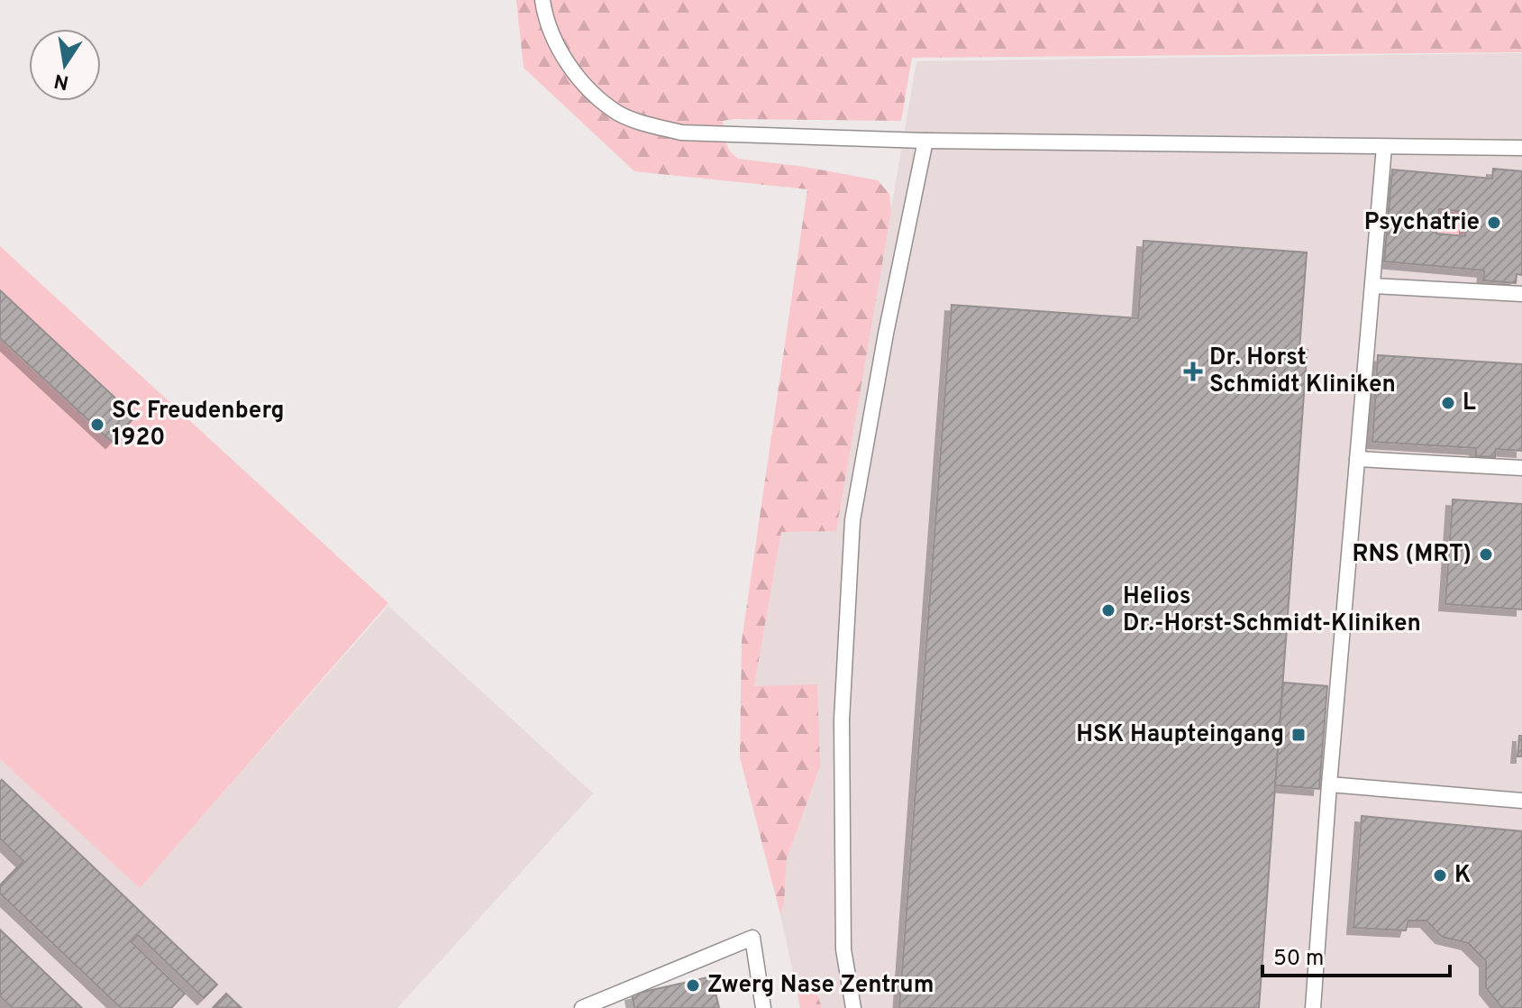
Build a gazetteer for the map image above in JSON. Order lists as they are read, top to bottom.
{
  "places": {
    "other": [
      "Psychatrie",
      "L",
      "SC Freudenberg 1920",
      "RNS (MRT)",
      "Helios Dr.-Horst-Schmidt-Kliniken",
      "K",
      "Zwerg Nase Zentrum"
    ],
    "health": ["Dr. Horst Schmidt Kliniken"],
    "transit": ["HSK Haupteingang"]
  },
  "scale_bar": "50 m",
  "north": "bottom"
}
